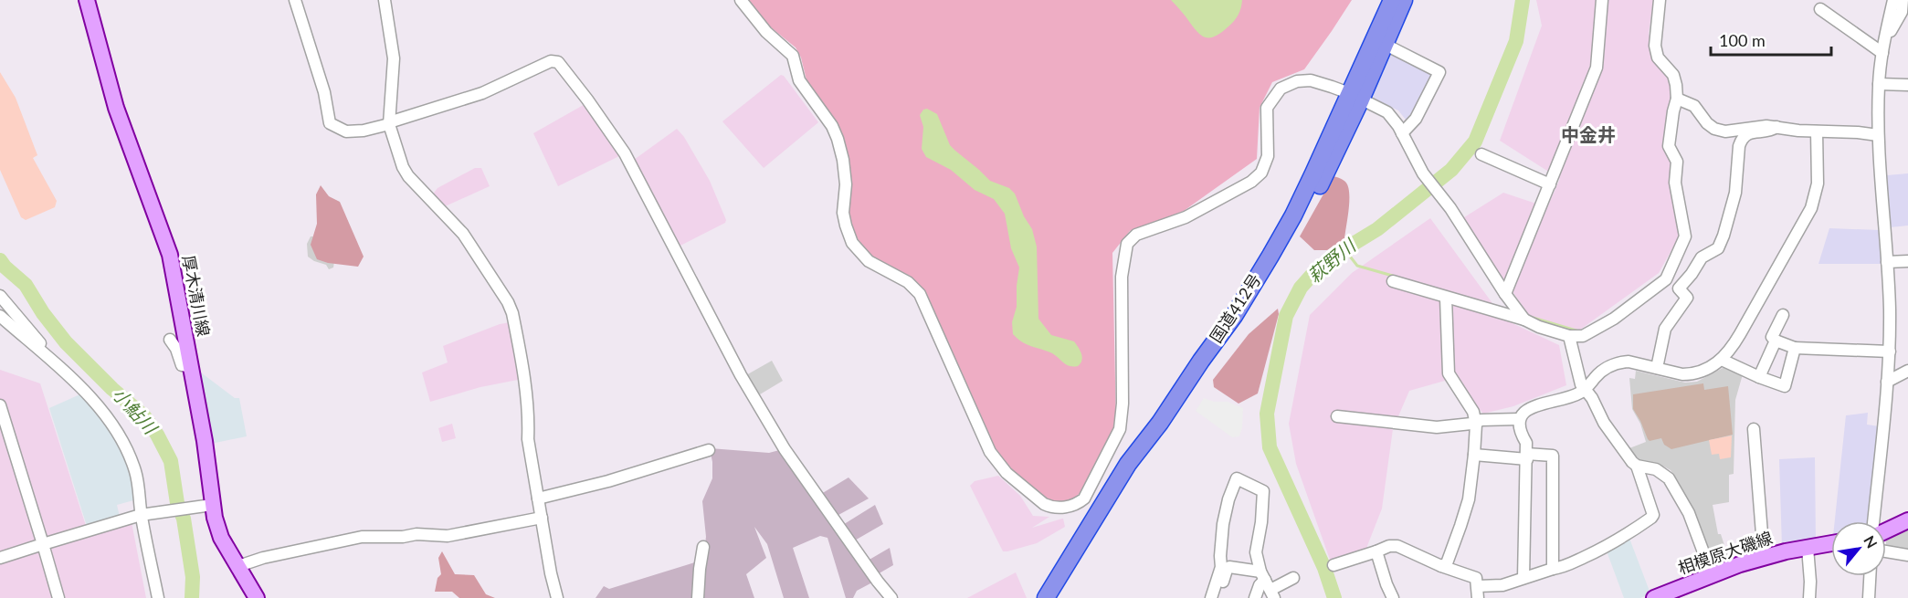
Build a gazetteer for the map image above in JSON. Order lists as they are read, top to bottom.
{
  "streets": {
    "highway": ["国道412号"],
    "main road": ["厚木清川線", "相模原大磯線"]
  },
  "districts": ["中金井"],
  "water": ["萩野川", "小鮎川"],
  "scale_bar": "100 m",
  "north": "top right"
}
